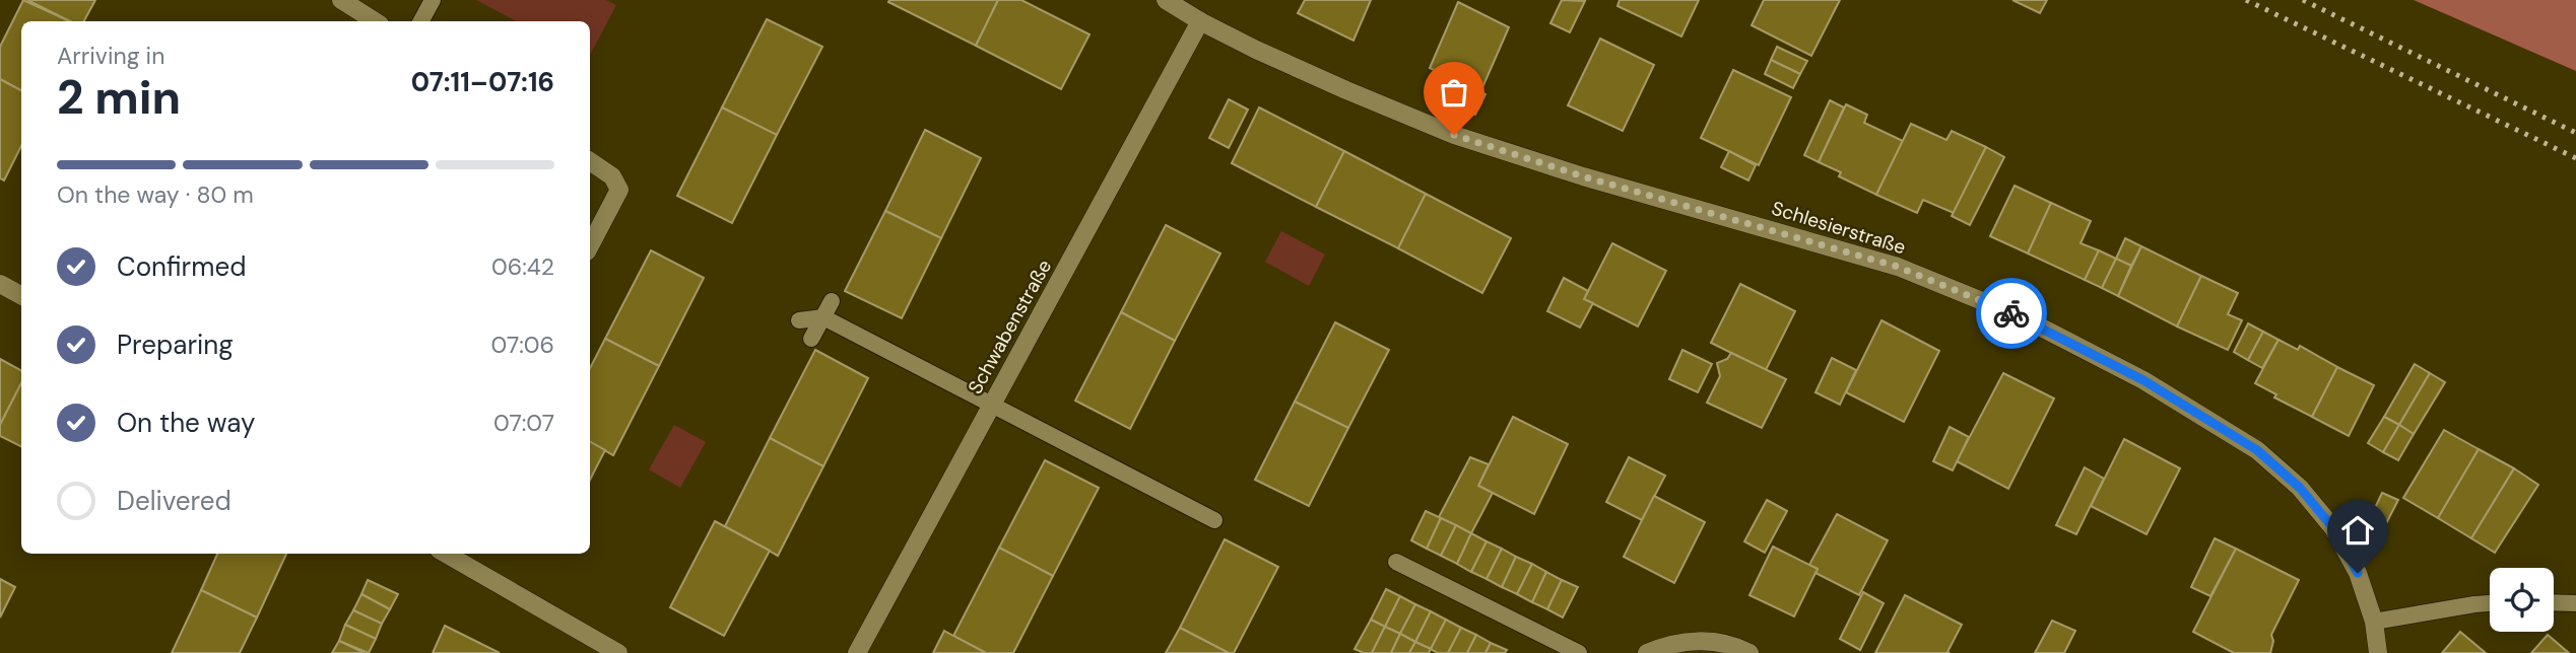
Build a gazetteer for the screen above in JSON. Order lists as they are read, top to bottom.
{
  "streets": {
    "street": ["Schlesierstraße", "Schwabenstraße"]
  },
  "crossings": [
    ["Schlesierstraße", "Schwabenstraße"]
  ],
  "page": {
    "heading": ["2 min", "Arriving in", "07:11–07:16"],
    "bar": "On the way · 80 m",
    "list": [
      ["Confirmed", "06:42"],
      ["Preparing", "07:06"],
      ["On the way", "07:07"],
      "Delivered"
    ]
  }
}
